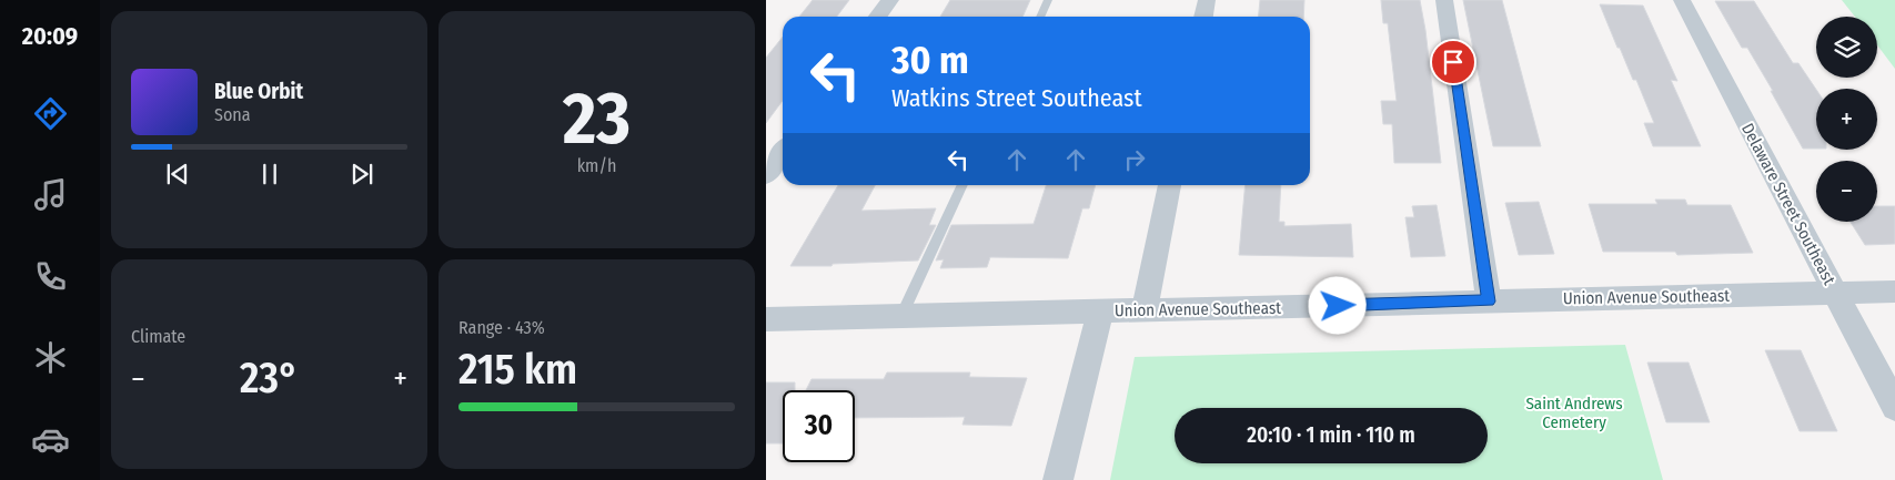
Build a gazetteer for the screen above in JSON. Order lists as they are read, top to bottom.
{
  "streets": {
    "street": ["Delaware Street Southeast", "Union Avenue Southeast"]
  },
  "crossings": [
    ["Delaware Street Southeast", "Union Avenue Southeast"]
  ],
  "parks": ["Saint Andrews Cemetery"],
  "page": {
    "tabs": "20:09",
    "tile": [
      ["23", "km/h"],
      "Climate",
      ["Range · 43%", "215 km"]
    ],
    "map_buttons": ["+", "−"],
    "turn": ["30 m", "Watkins Street Southeast"],
    "song": ["Blue Orbit", "Sona"],
    "heat": ["−", "23°", "+"],
    "limit": "30",
    "trip": "20:10 · 1 min · 110 m"
  }
}
